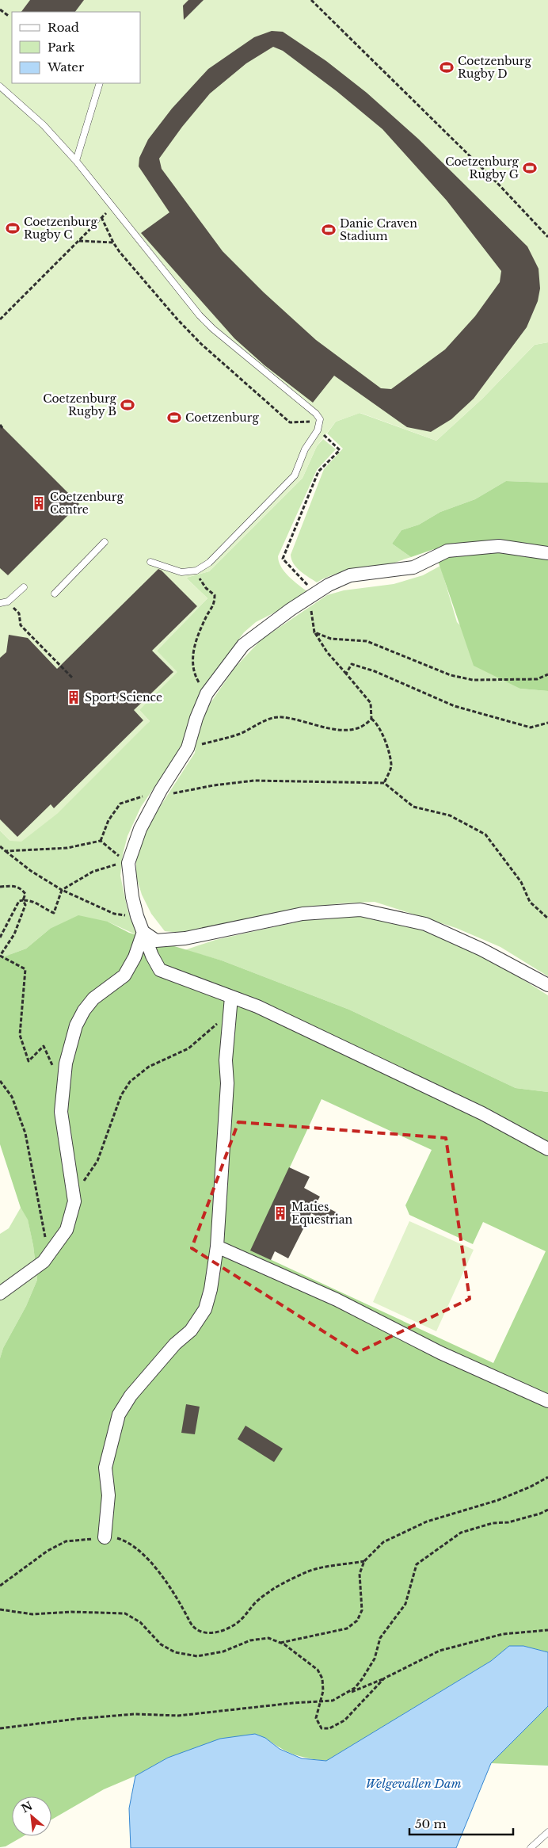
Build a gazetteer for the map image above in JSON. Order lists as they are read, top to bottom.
{
  "water": ["Welgevallen Dam"],
  "places": {
    "sports": [
      "Coetzenburg Rugby D",
      "Coetzenburg Rugby G",
      "Coetzenburg Rugby C",
      "Danie Craven Stadium",
      "Coetzenburg Rugby B",
      "Coetzenburg"
    ],
    "building": ["Coetzenburg Centre", "Sport Science", "Maties Equestrian"]
  },
  "legend": ["Road", "Park", "Water"],
  "scale_bar": "50 m",
  "north": "top left"
}
